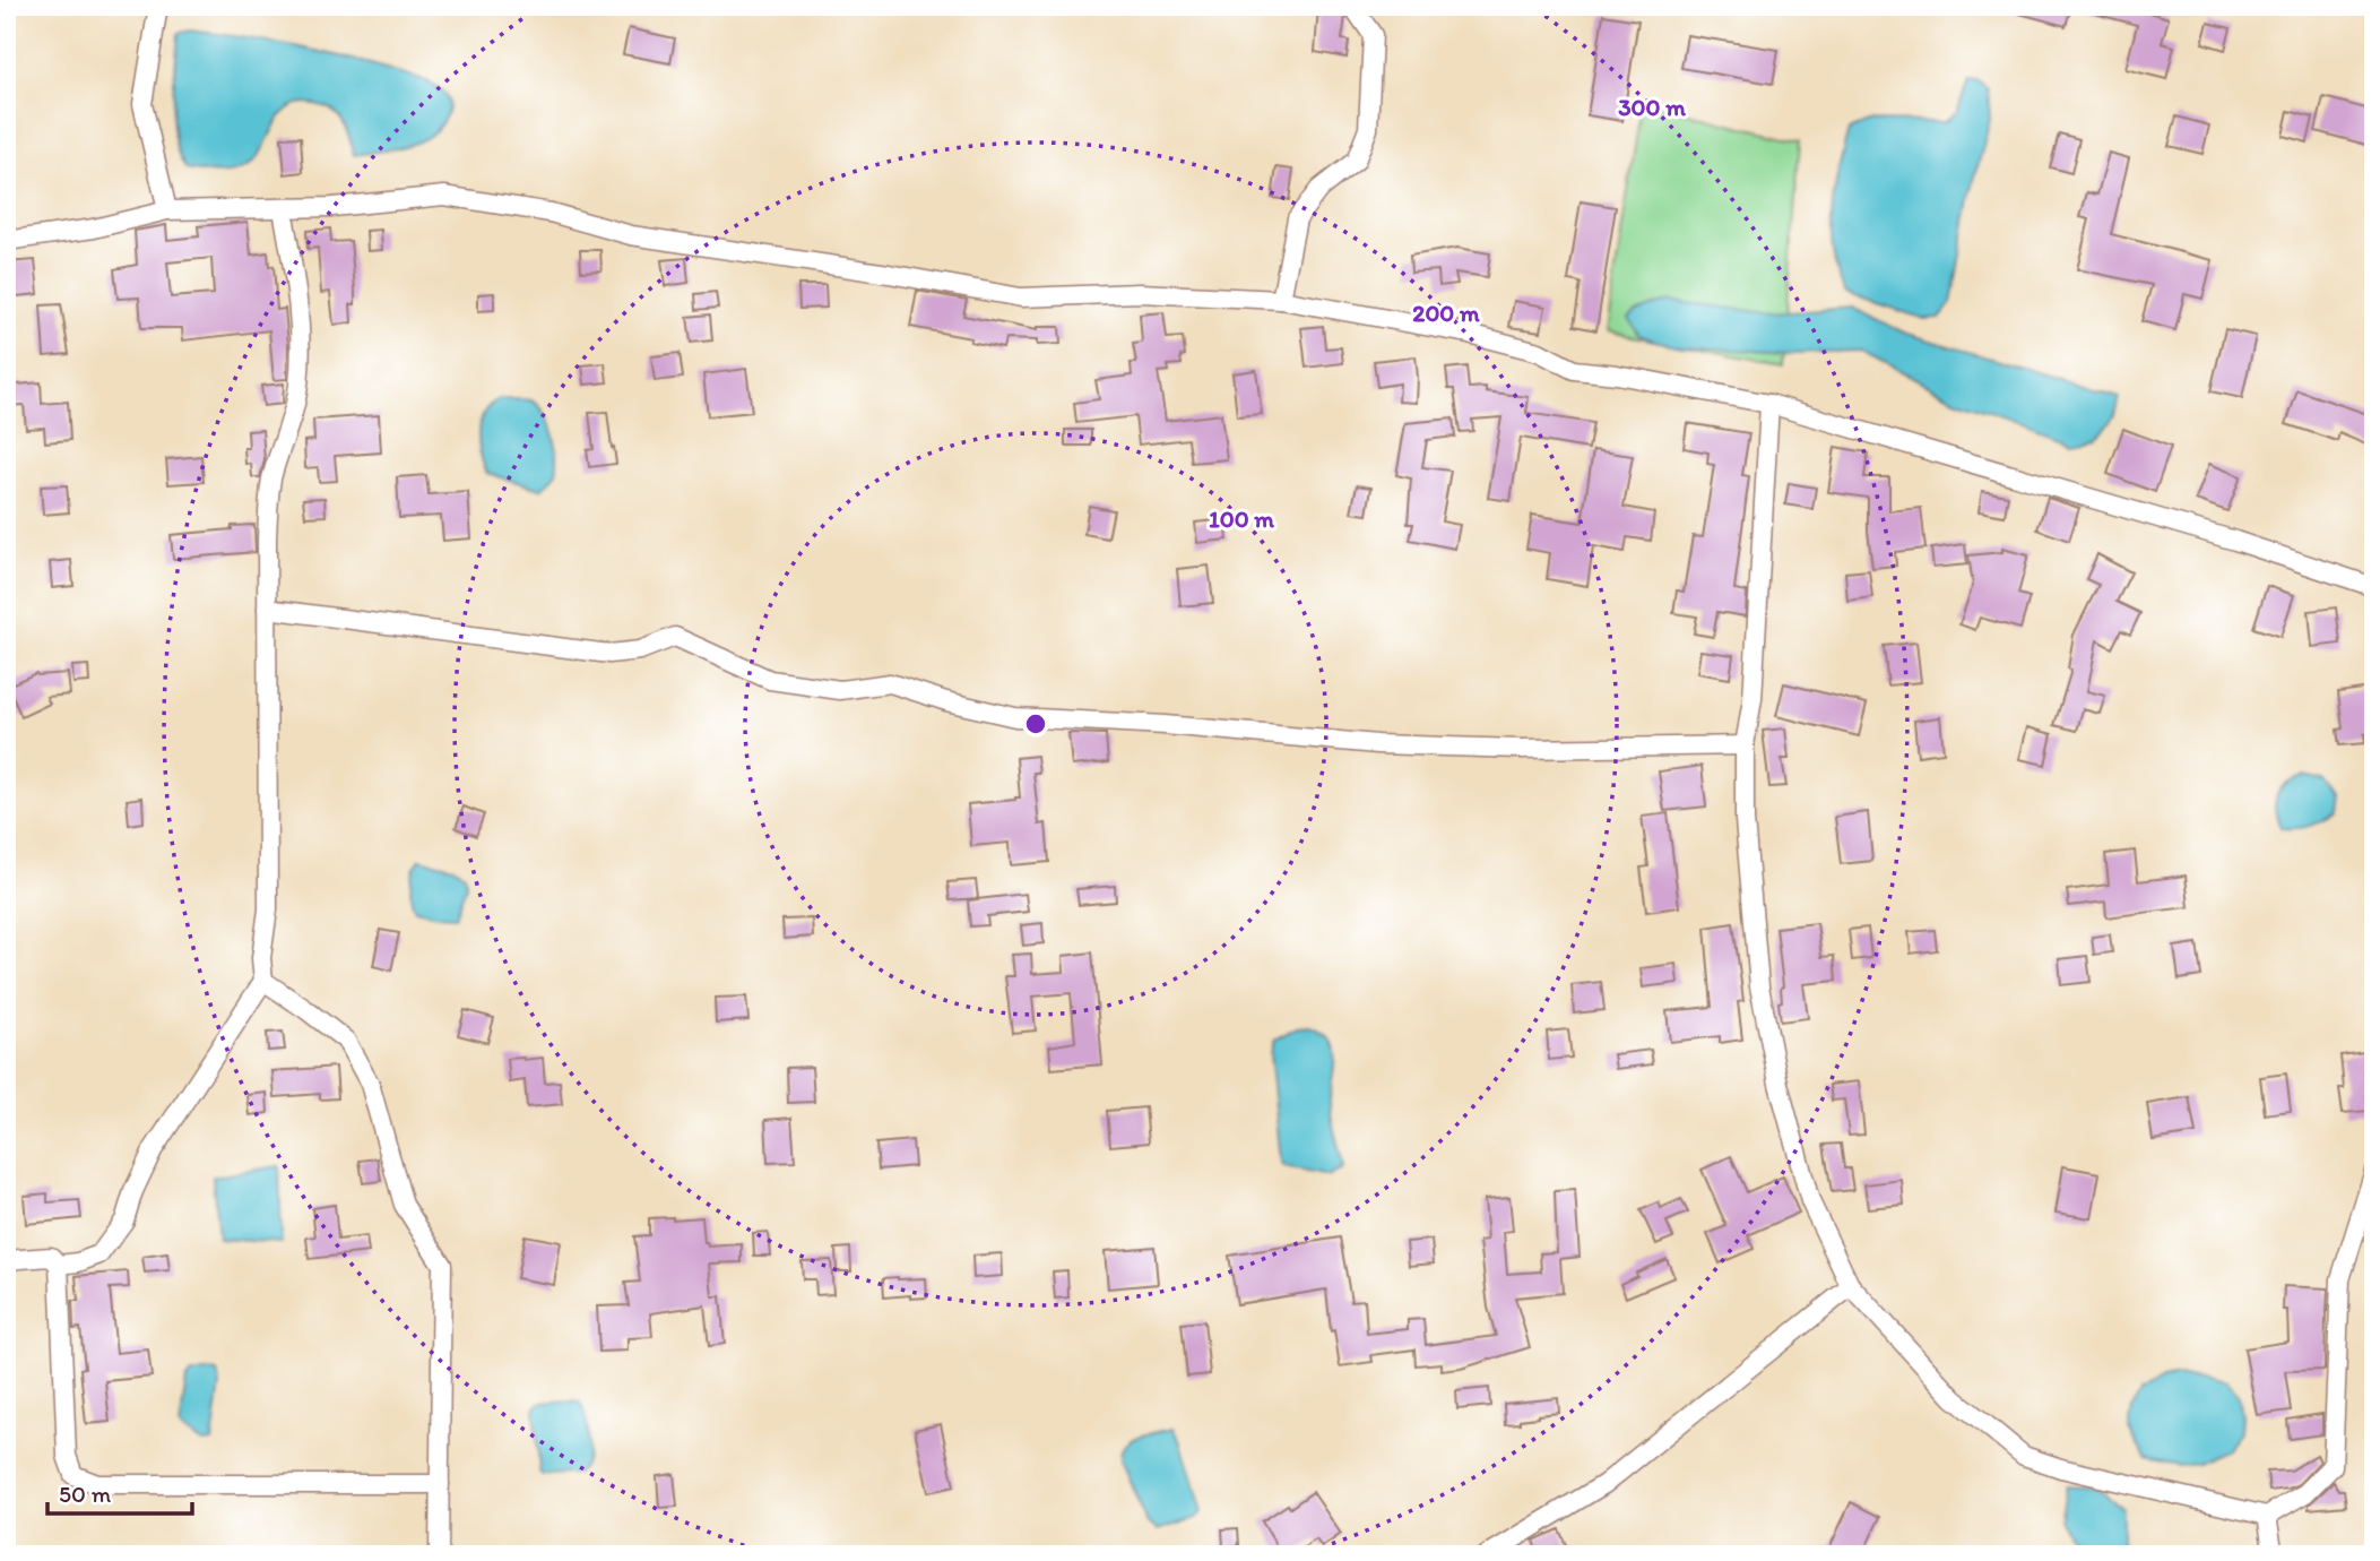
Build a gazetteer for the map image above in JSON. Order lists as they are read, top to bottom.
{
  "scale_bar": "50 m",
  "rings": ["300 m", "200 m", "100 m"]
}
